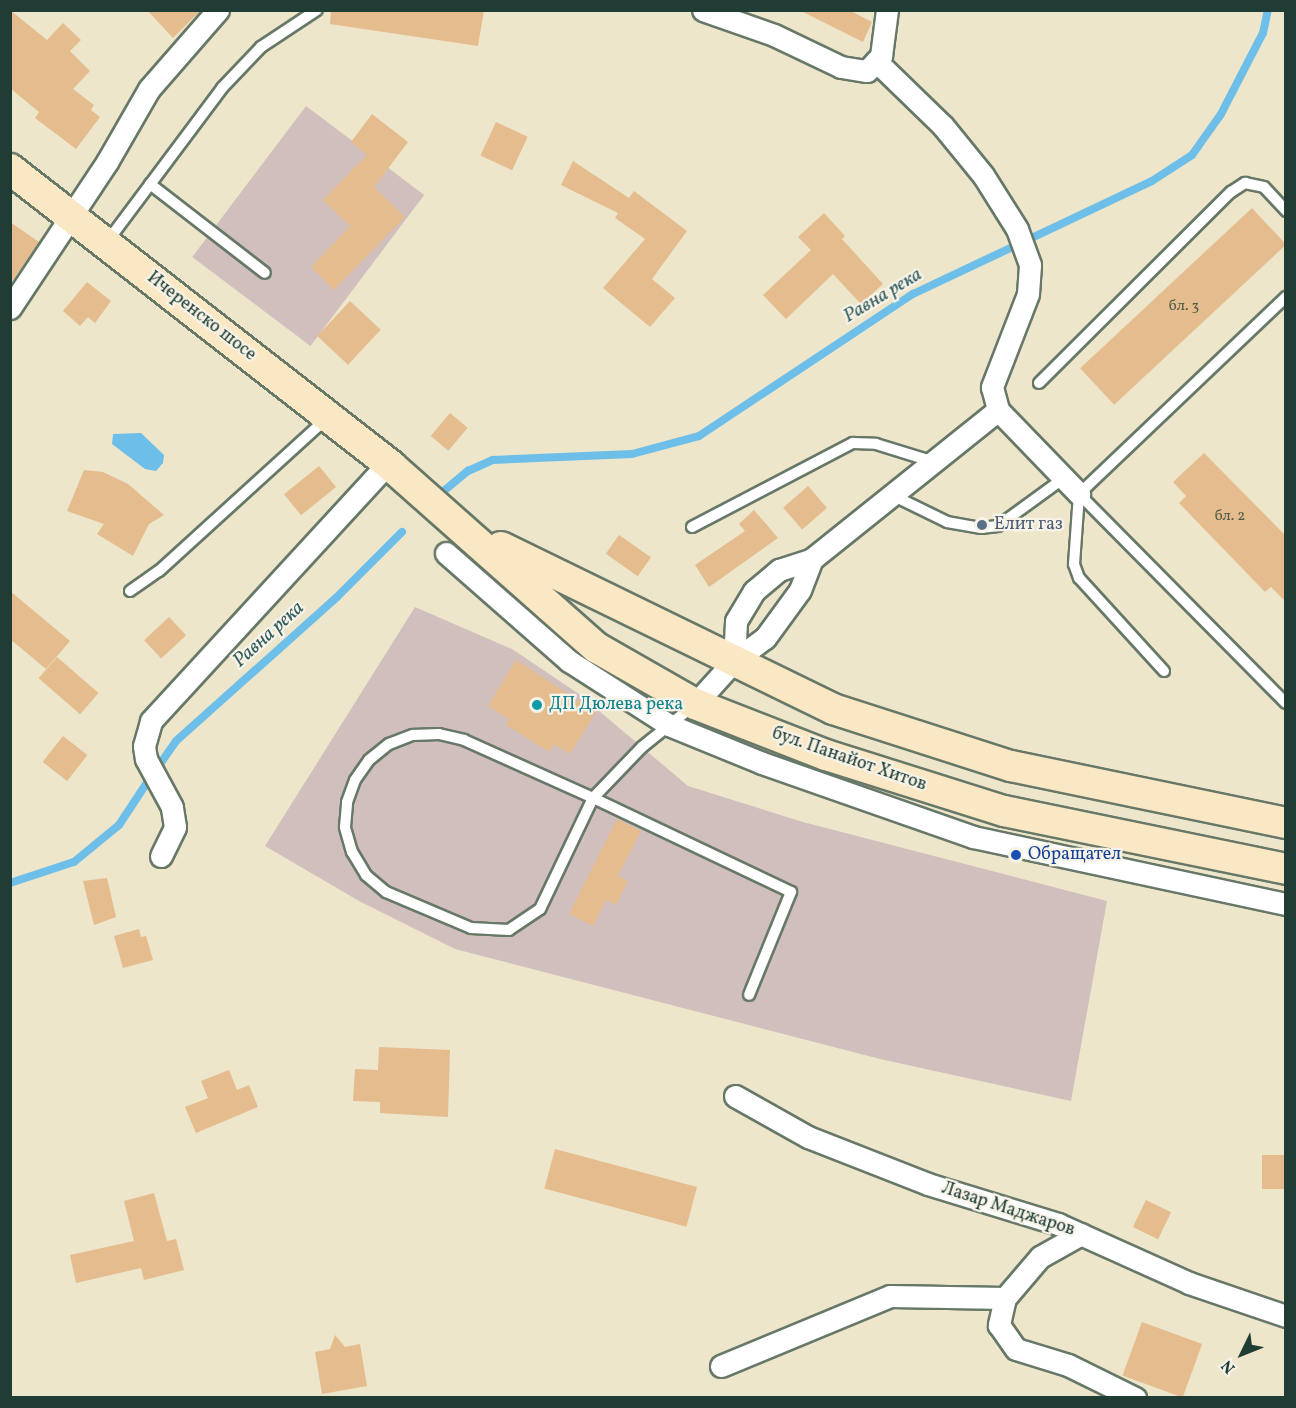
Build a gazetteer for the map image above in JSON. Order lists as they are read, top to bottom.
{
  "streets": {
    "street": ["Ичеренско шосе", "бул. Панайот Хитов", "Лазар Маджаров"]
  },
  "crossings": [
    ["Ичеренско шосе", "бул. Панайот Хитов"]
  ],
  "water": ["Равна река"],
  "places": ["Елит газ", "ДП Дюлева река", "Обращател"],
  "house_numbers": ["бл. 3", "бл. 2"],
  "north": "bottom left"
}
